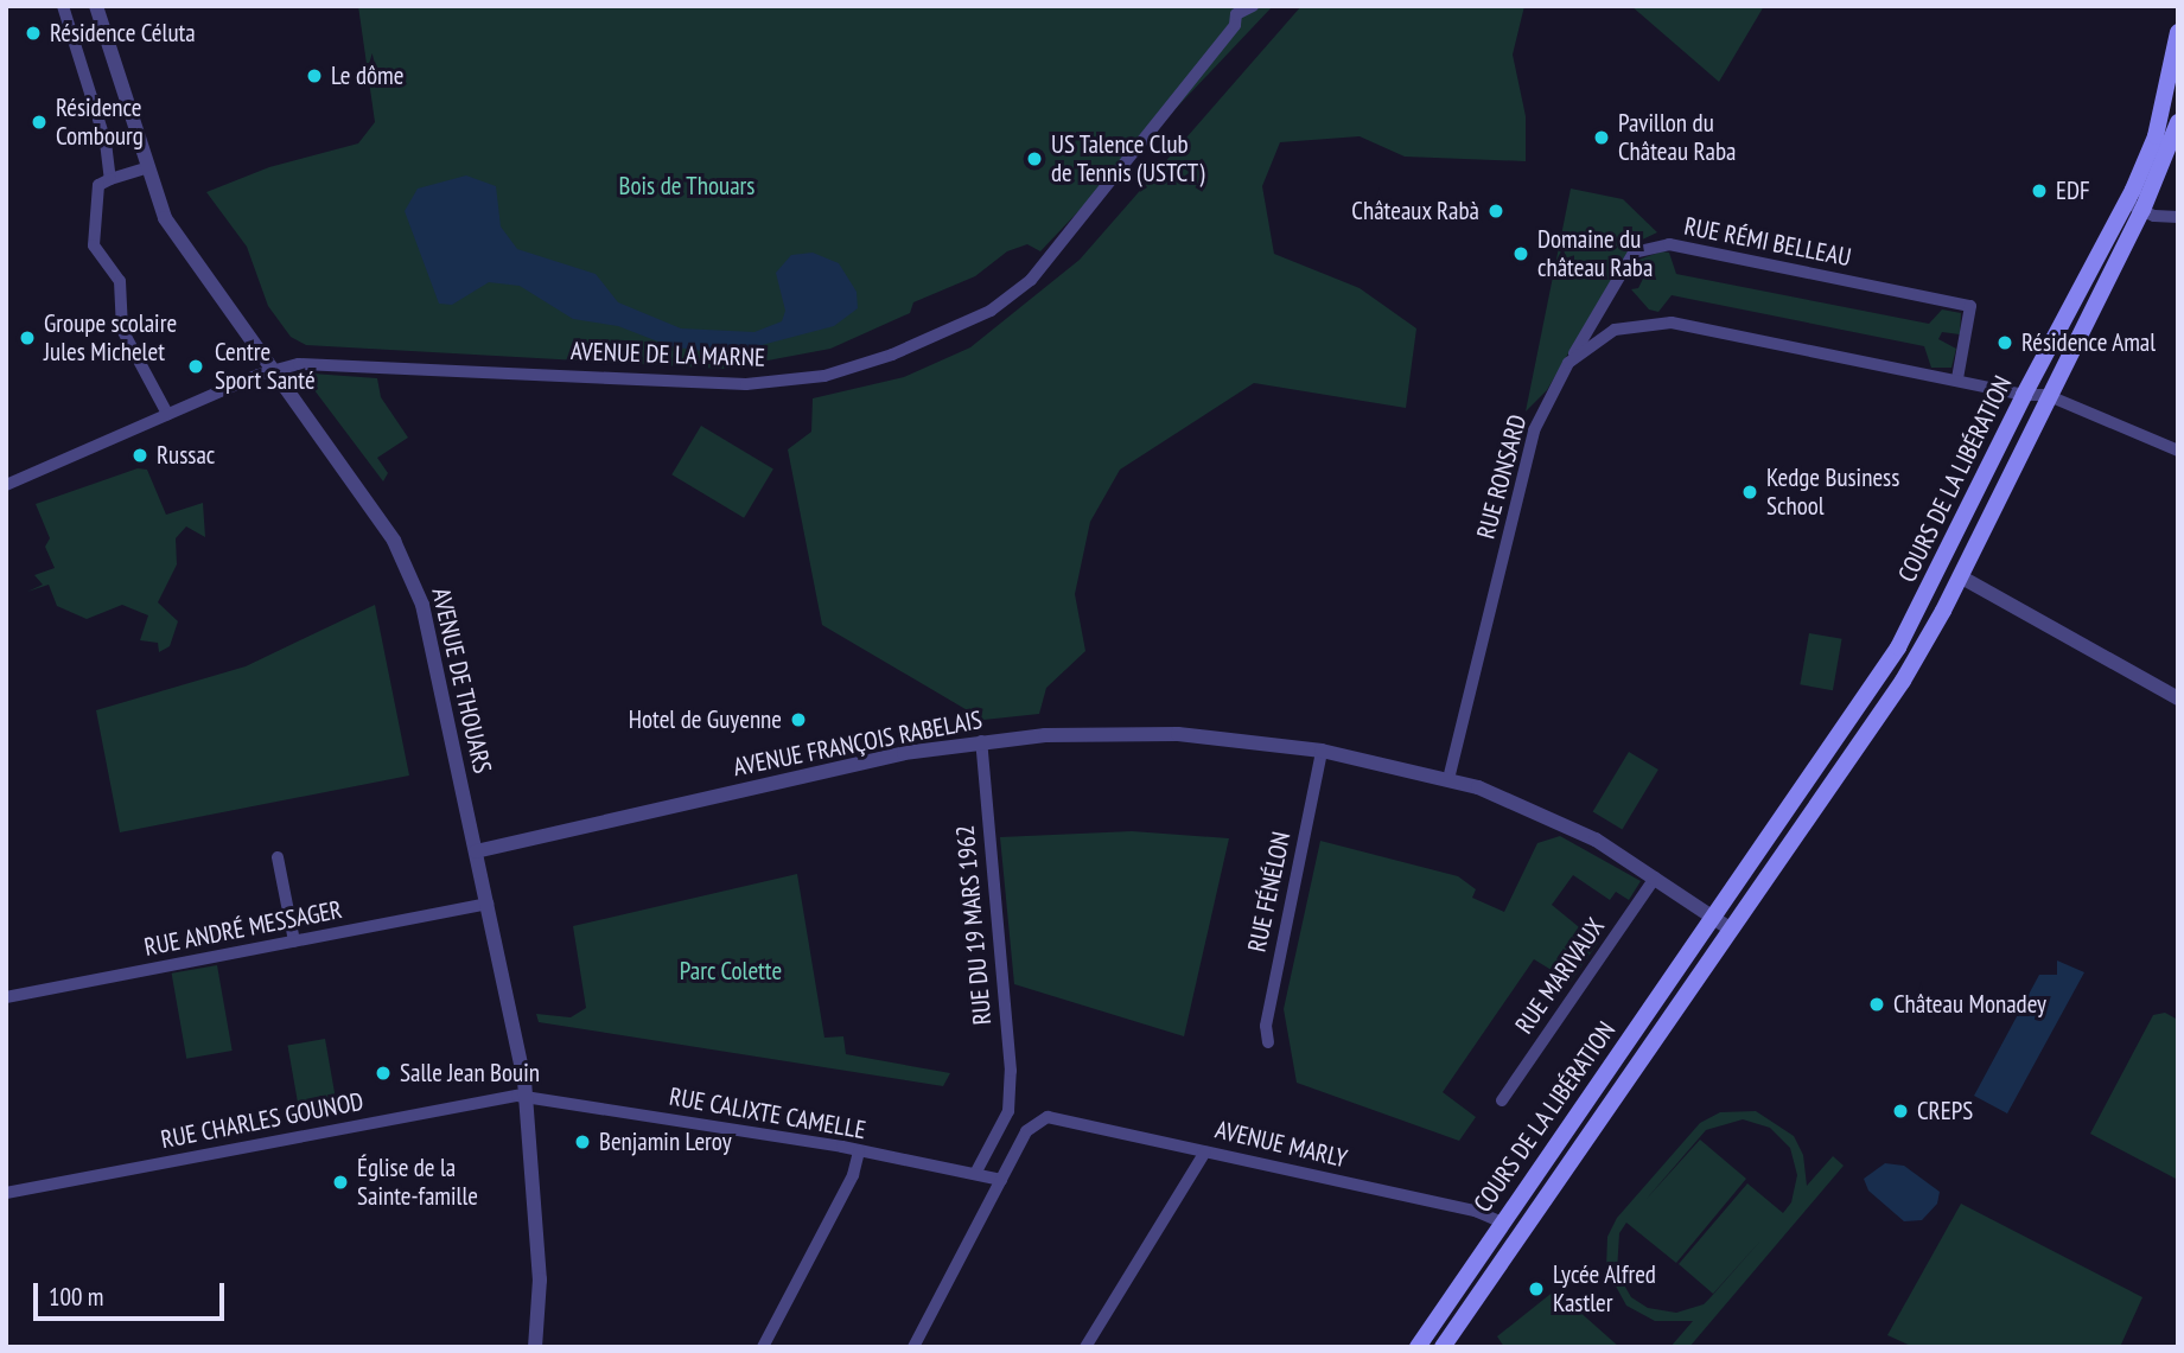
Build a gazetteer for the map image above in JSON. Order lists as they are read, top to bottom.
{
  "streets": {
    "main road": ["COURS DE LA LIBÉRATION"],
    "street": [
      "RUE RÉMI BELLEAU",
      "AVENUE DE LA MARNE",
      "RUE RONSARD",
      "AVENUE DE THOUARS",
      "AVENUE FRANÇOIS RABELAIS",
      "RUE FÉNÉLON",
      "RUE DU 19 MARS 1962",
      "RUE ANDRÉ MESSAGER",
      "RUE MARIVAUX",
      "RUE CALIXTE CAMELLE",
      "RUE CHARLES GOUNOD",
      "AVENUE MARLY"
    ]
  },
  "crossings": [
    ["RUE RÉMI BELLEAU", "RUE RONSARD"],
    ["AVENUE DE LA MARNE", "AVENUE DE THOUARS"],
    ["RUE RONSARD", "COURS DE LA LIBÉRATION"],
    ["RUE RONSARD", "AVENUE FRANÇOIS RABELAIS"],
    ["COURS DE LA LIBÉRATION", "AVENUE FRANÇOIS RABELAIS"],
    ["COURS DE LA LIBÉRATION", "AVENUE MARLY"],
    ["AVENUE DE THOUARS", "AVENUE FRANÇOIS RABELAIS"],
    ["AVENUE DE THOUARS", "RUE ANDRÉ MESSAGER"],
    ["AVENUE DE THOUARS", "RUE CALIXTE CAMELLE"],
    ["AVENUE DE THOUARS", "RUE CHARLES GOUNOD"],
    ["AVENUE FRANÇOIS RABELAIS", "RUE FÉNÉLON"],
    ["AVENUE FRANÇOIS RABELAIS", "RUE DU 19 MARS 1962"],
    ["AVENUE FRANÇOIS RABELAIS", "RUE MARIVAUX"],
    ["RUE DU 19 MARS 1962", "RUE CALIXTE CAMELLE"],
    ["RUE CALIXTE CAMELLE", "RUE CHARLES GOUNOD"],
    ["RUE CALIXTE CAMELLE", "AVENUE MARLY"]
  ],
  "parks": ["Bois de Thouars", "Parc Colette"],
  "places": [
    "Résidence Céluta",
    "Le dôme",
    "Résidence Combourg",
    "Pavillon du Château Raba",
    "US Talence Club de Tennis (USTCT)",
    "EDF",
    "Châteaux Rabà",
    "Domaine du château Raba",
    "Groupe scolaire Jules Michelet",
    "Résidence Amal",
    "Centre Sport Santé",
    "Russac",
    "Kedge Business School",
    "Hotel de Guyenne",
    "Château Monadey",
    "Salle Jean Bouin",
    "CREPS",
    "Benjamin Leroy",
    "Église de la Sainte-famille",
    "Lycée Alfred Kastler"
  ],
  "scale_bar": "100 m"
}
